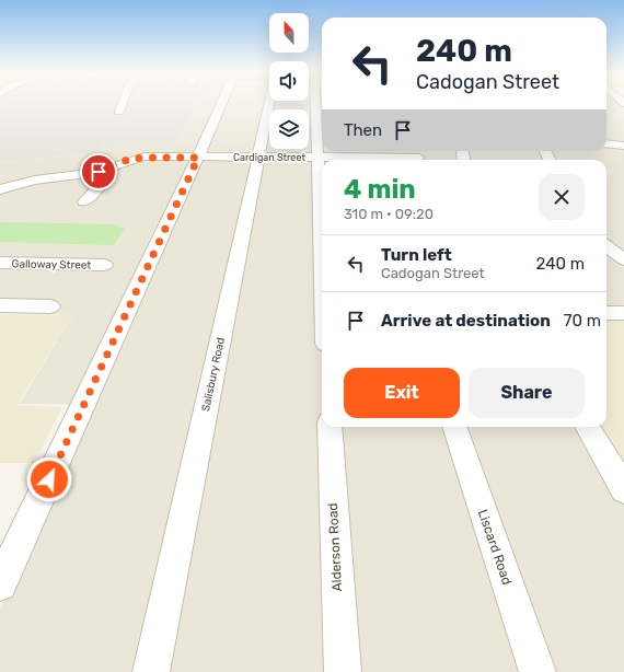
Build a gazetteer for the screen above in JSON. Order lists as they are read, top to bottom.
{
  "streets": {
    "street": [
      "Cardigan Street",
      "Galloway Street",
      "Salisbury Road",
      "Alderson Road",
      "Liscard Road"
    ]
  },
  "crossings": [
    ["Cardigan Street", "Salisbury Road"]
  ],
  "north": "top",
  "page": {
    "turn": ["240 m", "Cadogan Street"],
    "then": "Then",
    "heading": ["4 min", "310 m · 09:20"],
    "list": [
      {
        "name": "Turn left",
        "note": "Cadogan Street",
        "value": "240 m"
      },
      {
        "name": "Arrive at destination",
        "value": "70 m"
      }
    ],
    "buttons": ["Exit", "Share"]
  }
}
